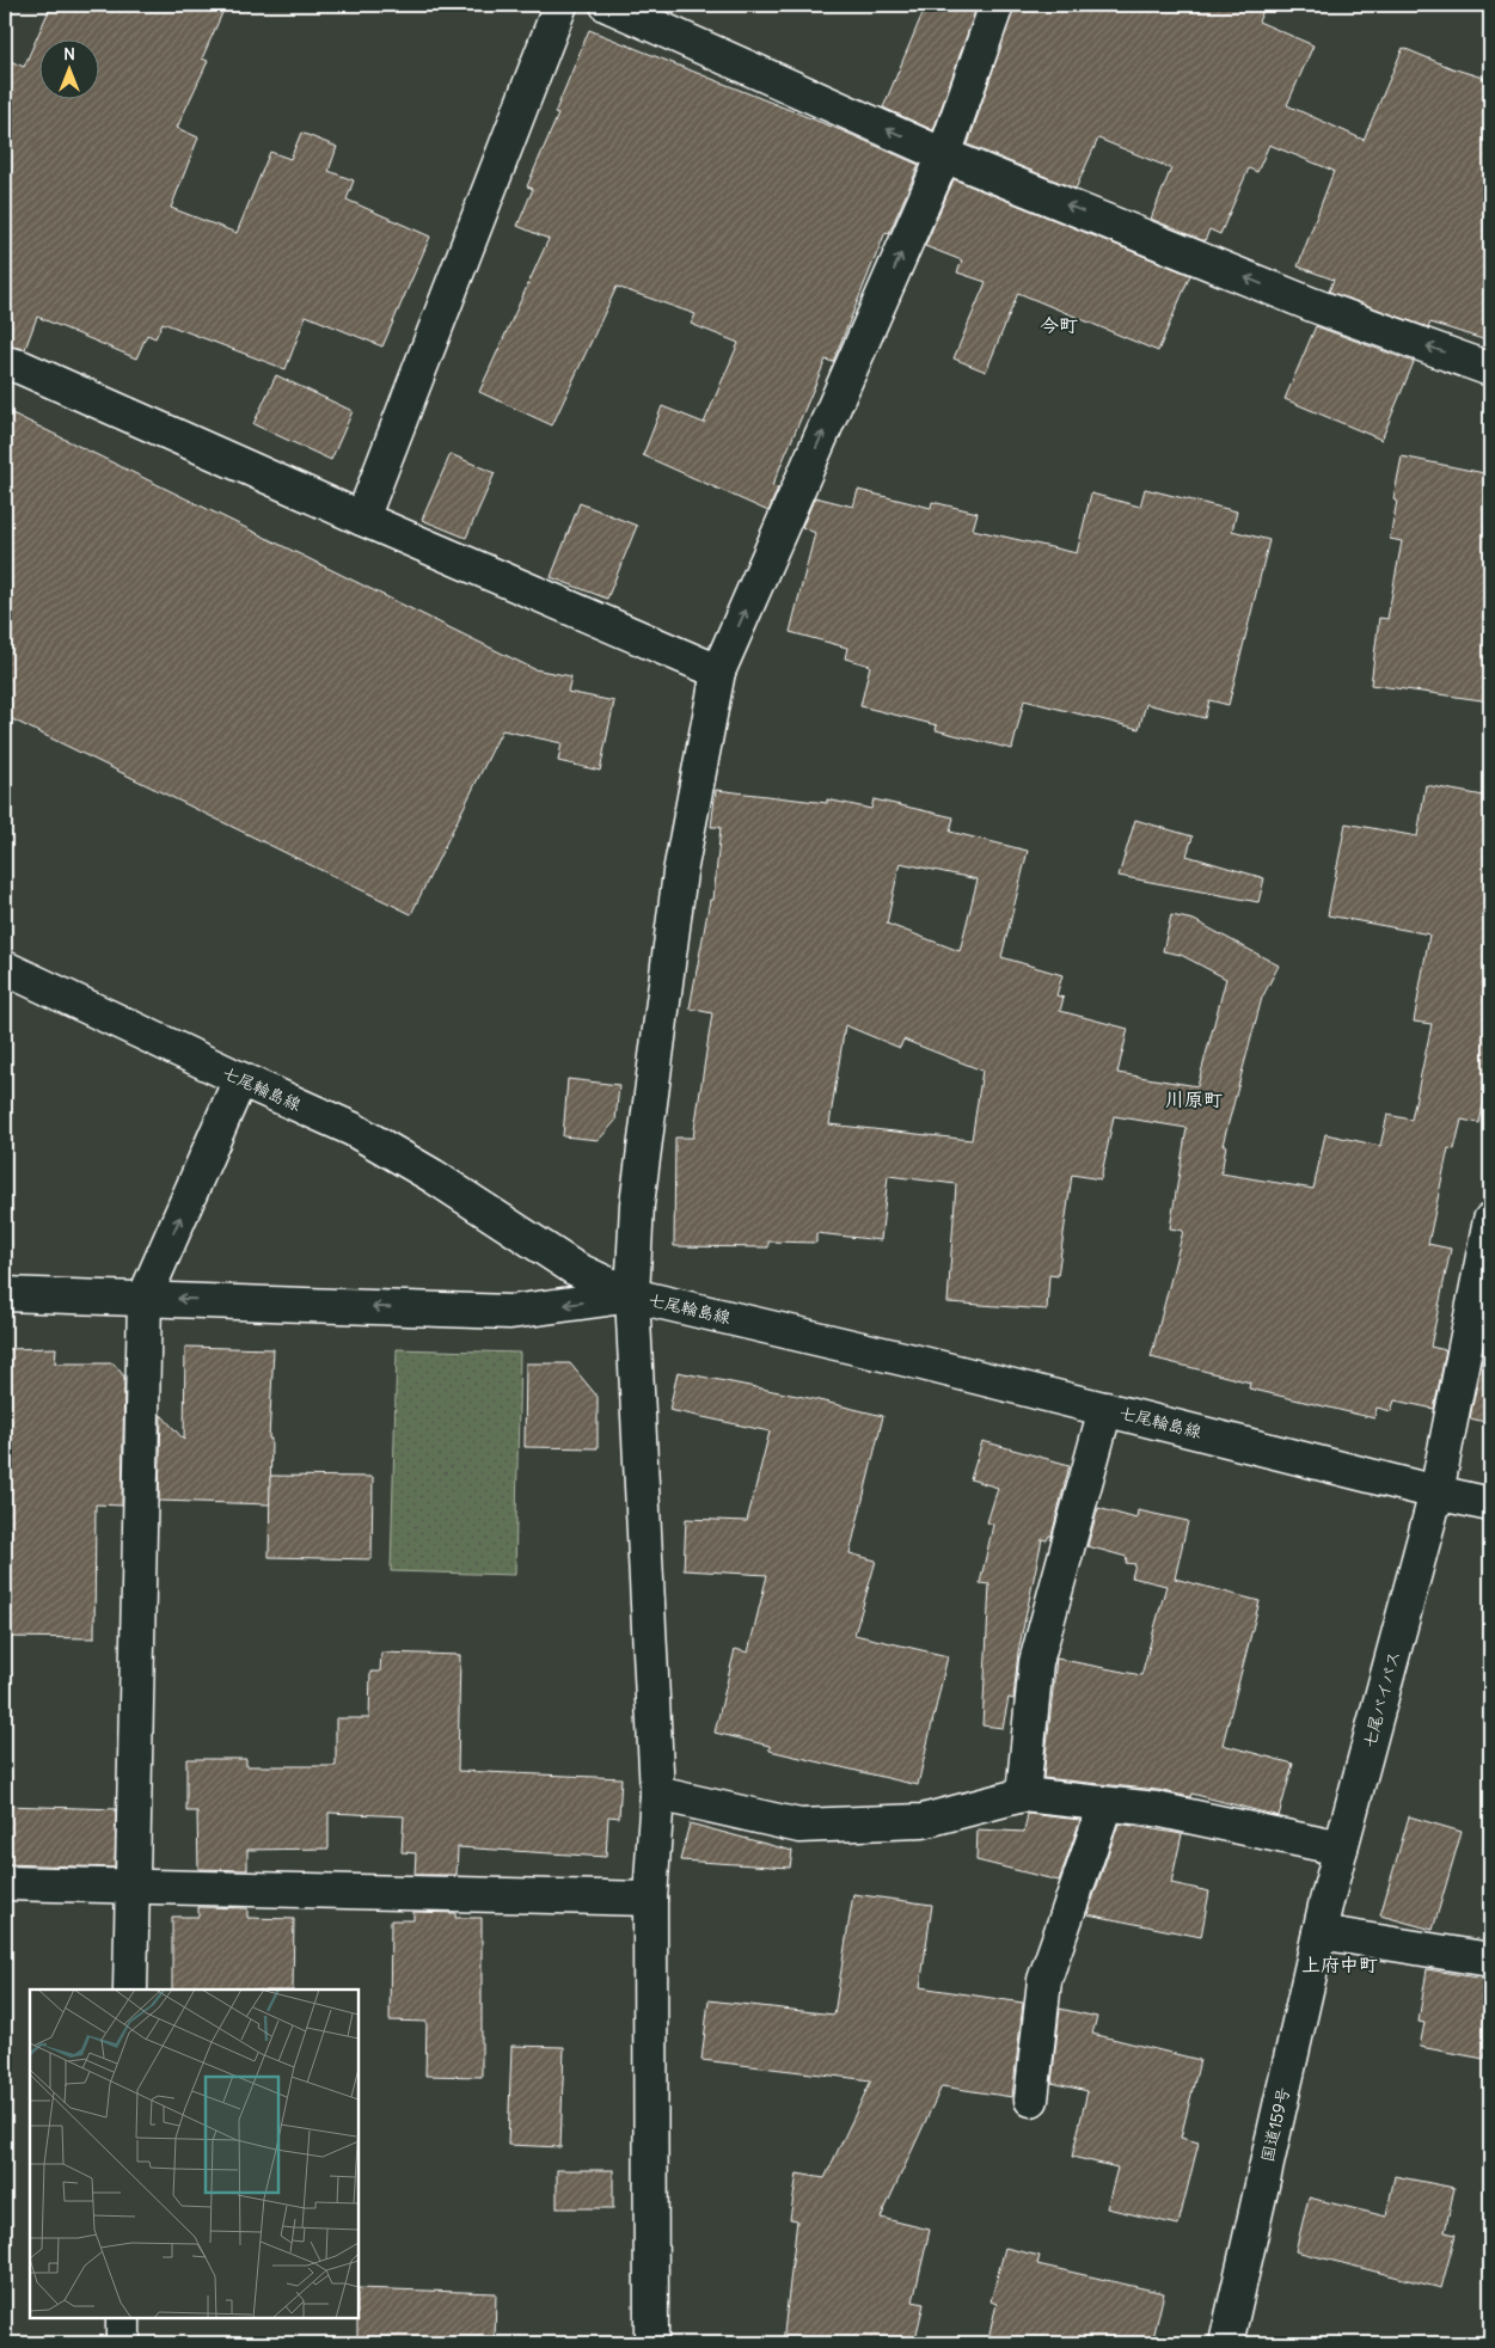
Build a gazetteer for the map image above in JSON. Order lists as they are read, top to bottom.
{
  "streets": {
    "main road": ["七尾輪島線", "七尾バイパス", "国道159号"]
  },
  "crossings": [
    ["七尾輪島線", "七尾バイパス"],
    ["七尾バイパス", "国道159号"]
  ],
  "districts": ["今町", "川原町", "上府中町"],
  "north": "top"
}
